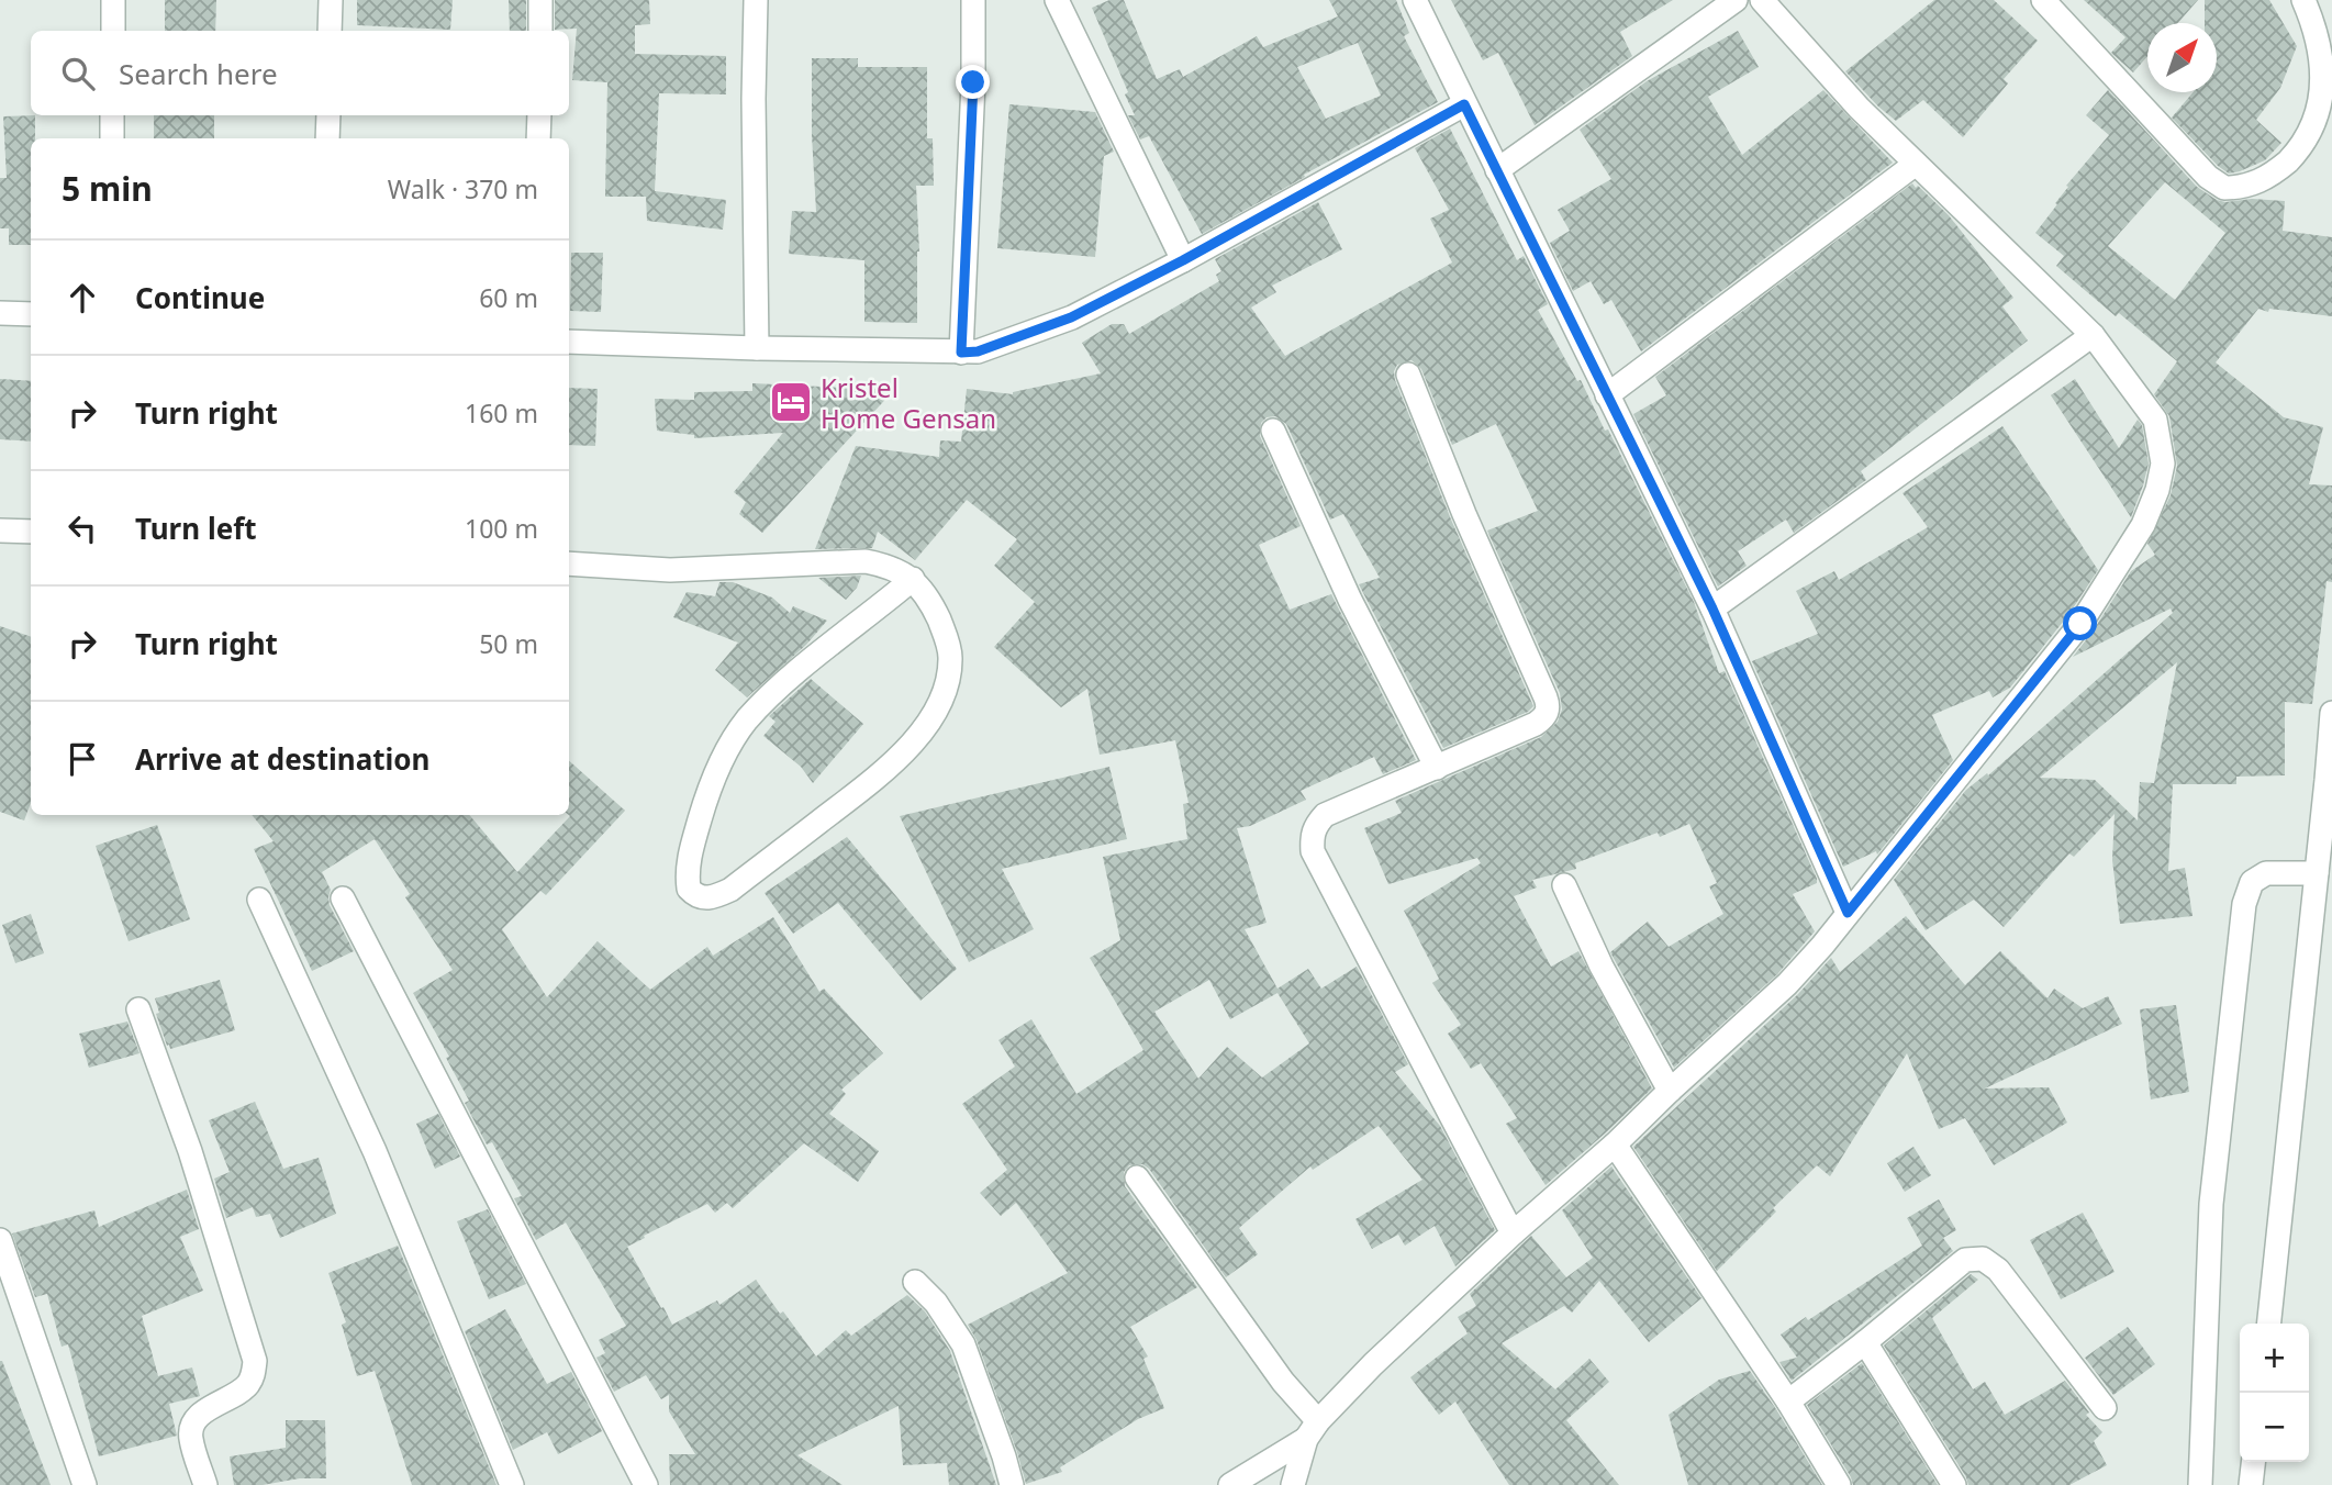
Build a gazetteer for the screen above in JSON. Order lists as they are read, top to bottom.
{
  "places": {
    "hotel": ["Kristel Home Gensan"]
  },
  "north": "top right",
  "page": {
    "search": "Search here",
    "heading": ["5 min", "Walk · 370 m"],
    "list": [
      ["Continue", "60 m"],
      ["Turn right", "160 m"],
      ["Turn left", "100 m"],
      ["Turn right", "50 m"],
      "Arrive at destination"
    ],
    "map_buttons": ["+", "−"]
  }
}
